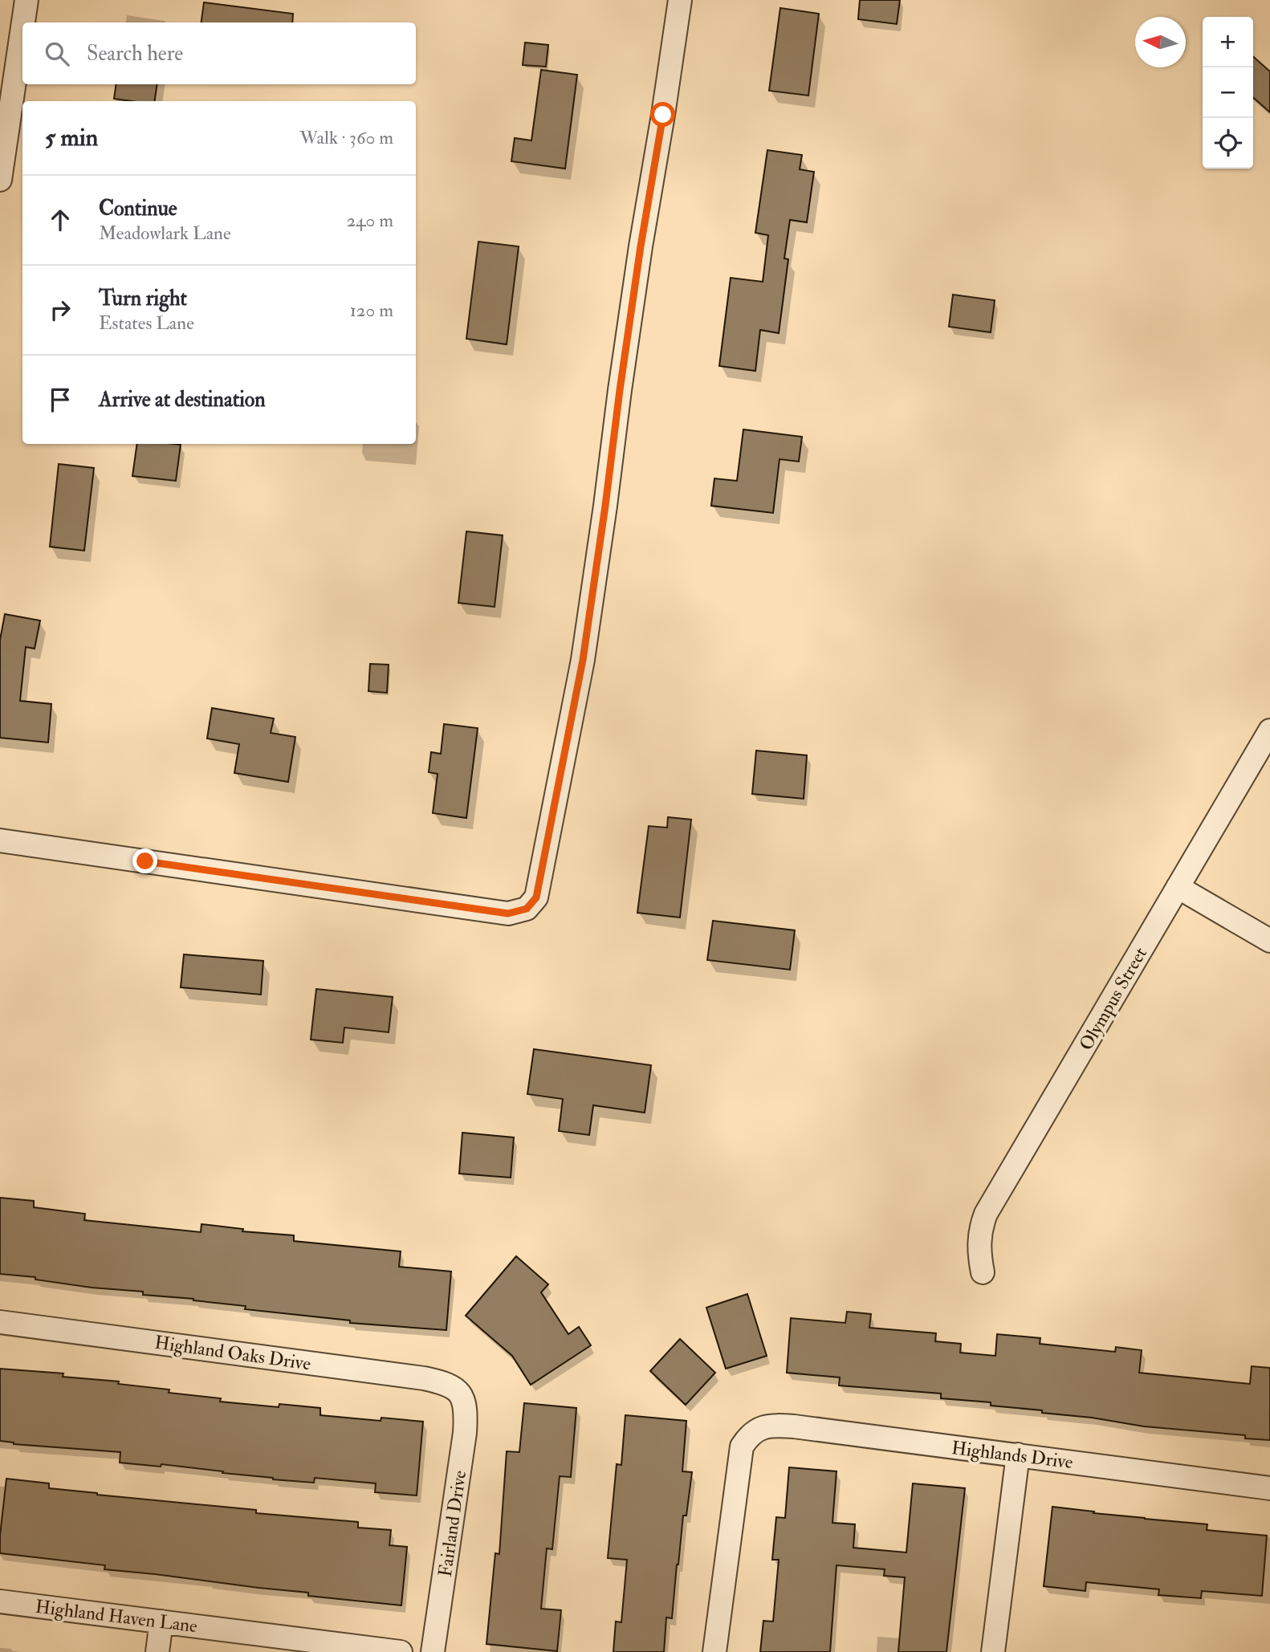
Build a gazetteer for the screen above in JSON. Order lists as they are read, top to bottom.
{
  "streets": {
    "street": [
      "Olympus Street",
      "Highland Oaks Drive",
      "Highlands Drive",
      "Fairland Drive",
      "Highland Haven Lane"
    ]
  },
  "crossings": [
    ["Highland Oaks Drive", "Fairland Drive"]
  ],
  "north": "left",
  "page": {
    "map_buttons": ["+", "−"],
    "search": "Search here",
    "heading": ["5 min", "Walk · 360 m"],
    "list": [
      ["Continue", "Meadowlark Lane", "240 m"],
      ["Turn right", "Estates Lane", "120 m"],
      "Arrive at destination"
    ]
  }
}
